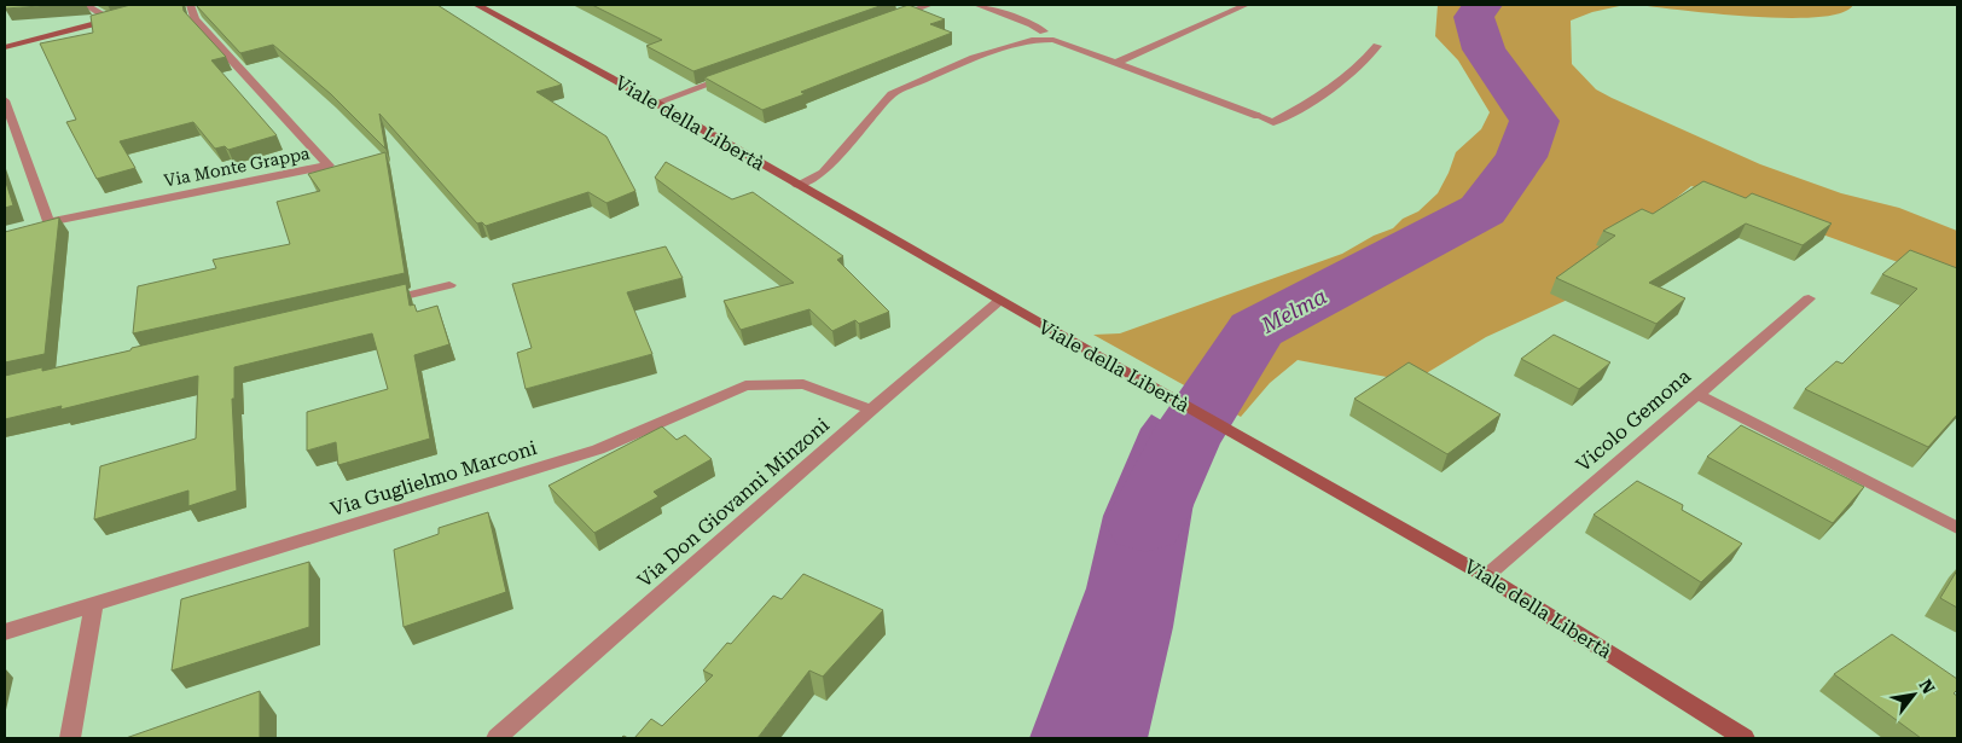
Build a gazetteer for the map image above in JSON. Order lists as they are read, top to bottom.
{
  "streets": {
    "street": [
      "Viale della Libertà",
      "Via Monte Grappa",
      "Vicolo Gemona",
      "Via Guglielmo Marconi",
      "Via Don Giovanni Minzoni"
    ]
  },
  "crossings": [
    ["Viale della Libertà", "Vicolo Gemona"],
    ["Viale della Libertà", "Via Don Giovanni Minzoni"],
    ["Via Guglielmo Marconi", "Via Don Giovanni Minzoni"]
  ],
  "water": ["Melma"],
  "north": "top right"
}
